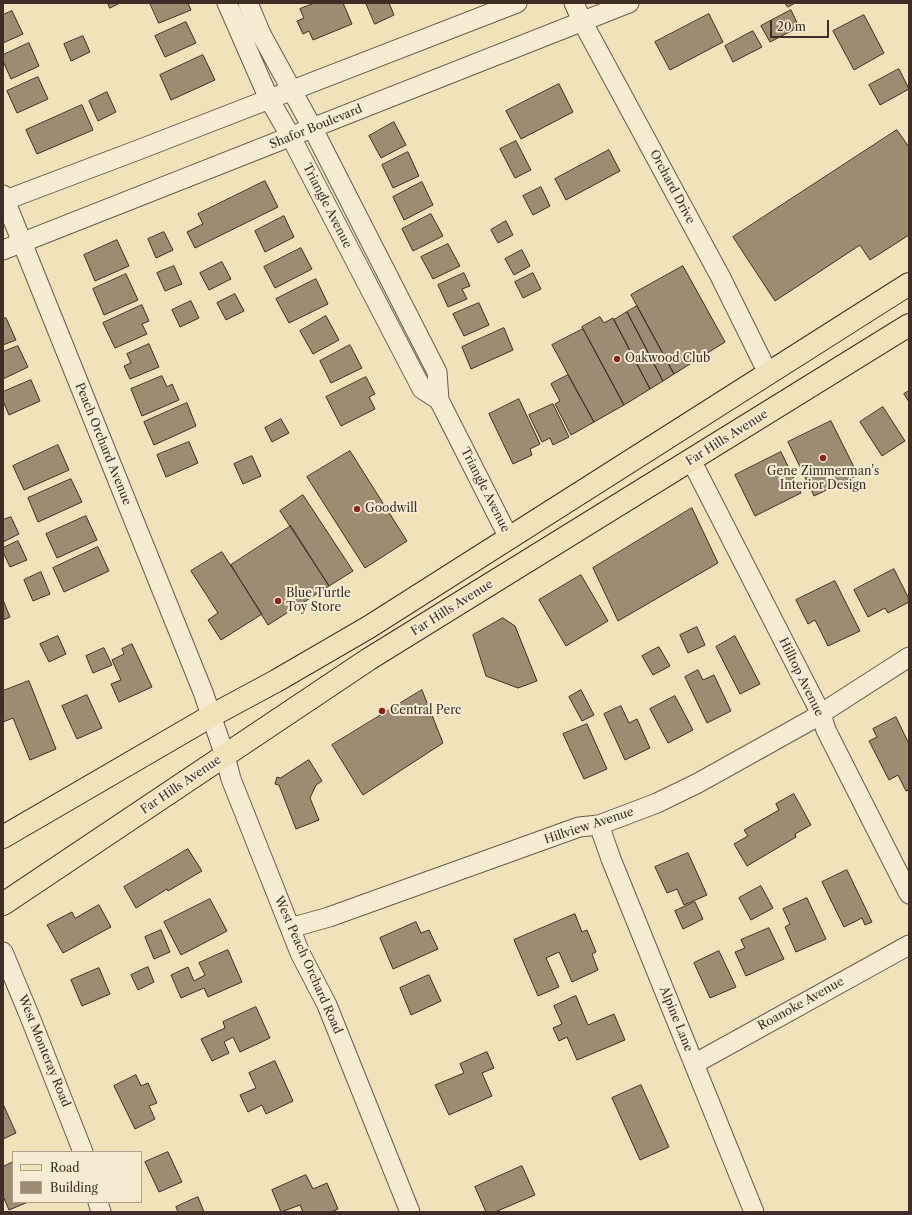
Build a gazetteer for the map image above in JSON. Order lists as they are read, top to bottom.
{
  "streets": {
    "main road": ["Far Hills Avenue"],
    "street": [
      "Shafor Boulevard",
      "Orchard Drive",
      "Triangle Avenue",
      "Peach Orchard Avenue",
      "Hilltop Avenue",
      "Hillview Avenue",
      "West Peach Orchard Road",
      "Roanoke Avenue",
      "Alpine Lane",
      "West Monteray Road"
    ]
  },
  "crossings": [
    ["Shafor Boulevard", "Orchard Drive"],
    ["Shafor Boulevard", "Triangle Avenue"],
    ["Shafor Boulevard", "Peach Orchard Avenue"],
    ["Far Hills Avenue", "Hilltop Avenue"],
    ["Far Hills Avenue", "West Peach Orchard Road"],
    ["Peach Orchard Avenue", "West Peach Orchard Road"],
    ["Hilltop Avenue", "Hillview Avenue"],
    ["Hillview Avenue", "West Peach Orchard Road"],
    ["Hillview Avenue", "Alpine Lane"],
    ["Roanoke Avenue", "Alpine Lane"]
  ],
  "places": [
    "Oakwood Club",
    "Gene Zimmerman's Interior Design",
    "Goodwill",
    "Blue Turtle Toy Store",
    "Central Perc"
  ],
  "legend": ["Road", "Building"],
  "scale_bar": "20 m"
}
